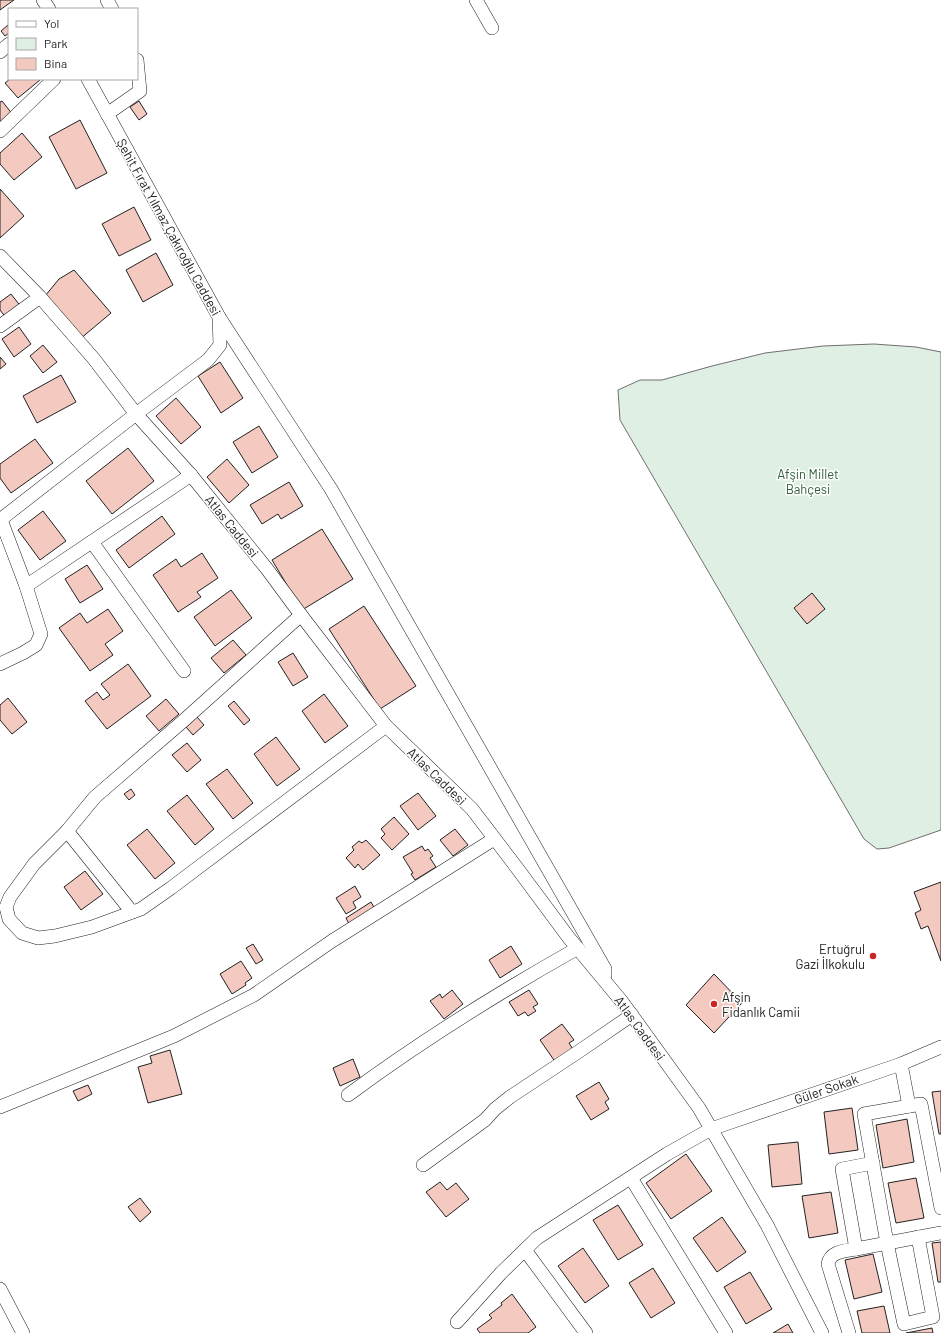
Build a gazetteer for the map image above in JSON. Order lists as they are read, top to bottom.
{
  "streets": {
    "street": ["Şehit Fırat Yılmaz Çakıroğlu Caddesi", "Atlas Caddesi", "Güler Sokak"]
  },
  "crossings": [
    ["Şehit Fırat Yılmaz Çakıroğlu Caddesi", "Atlas Caddesi"],
    ["Atlas Caddesi", "Güler Sokak"]
  ],
  "parks": ["Afşin Millet Bahçesi"],
  "places": ["Ertuğrul Gazi İlkokulu", "Afşin Fidanlık Camii"],
  "legend": ["Yol", "Park", "Bina"]
}
